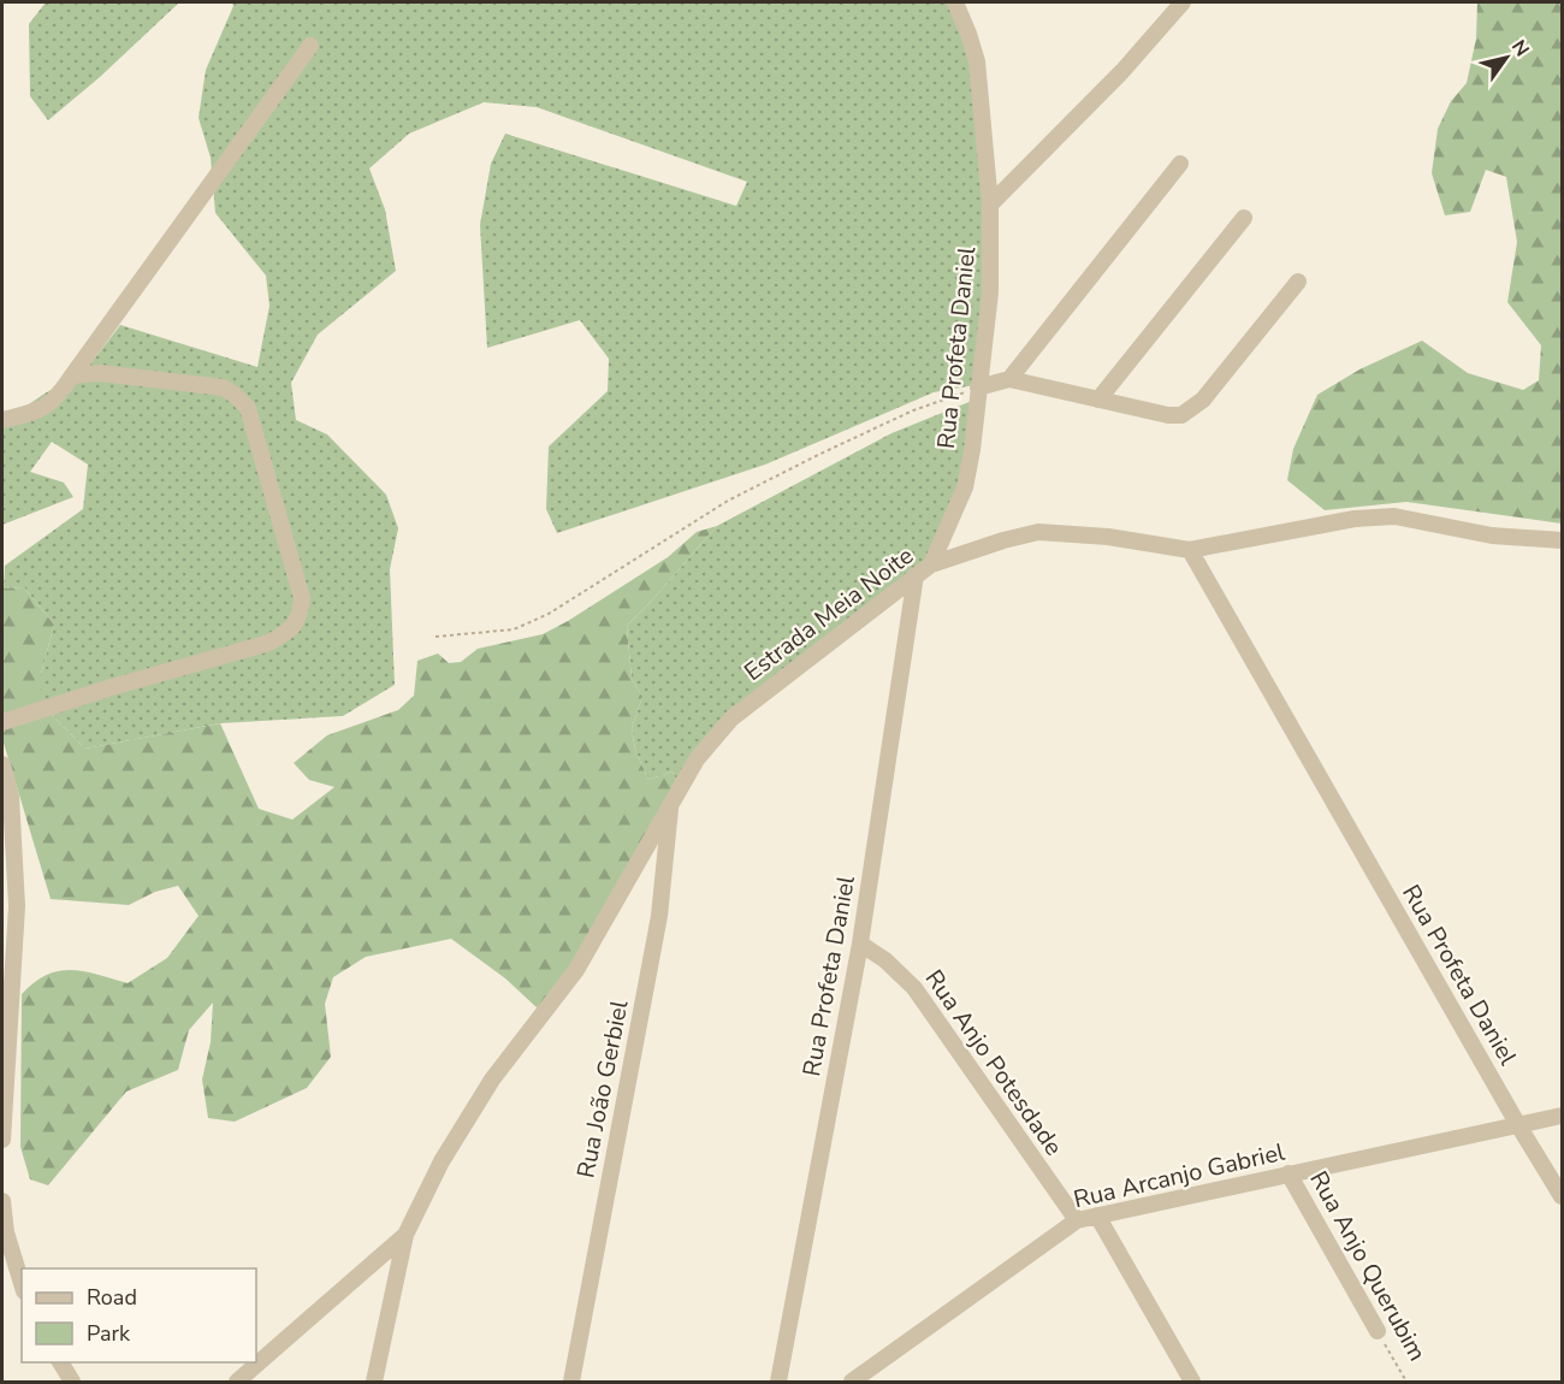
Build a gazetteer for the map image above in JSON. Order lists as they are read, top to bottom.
{
  "streets": {
    "street": [
      "Rua Profeta Daniel",
      "Estrada Meia Noite",
      "Rua Anjo Potesdade",
      "Rua João Gerbiel",
      "Rua Arcanjo Gabriel",
      "Rua Anjo Querubim"
    ]
  },
  "crossings": [
    ["Rua Profeta Daniel", "Estrada Meia Noite"],
    ["Rua Profeta Daniel", "Rua Anjo Potesdade"],
    ["Rua Profeta Daniel", "Rua Arcanjo Gabriel"],
    ["Estrada Meia Noite", "Rua João Gerbiel"],
    ["Rua Anjo Potesdade", "Rua Arcanjo Gabriel"],
    ["Rua Arcanjo Gabriel", "Rua Anjo Querubim"]
  ],
  "legend": ["Road", "Park"],
  "north": "top right"
}
